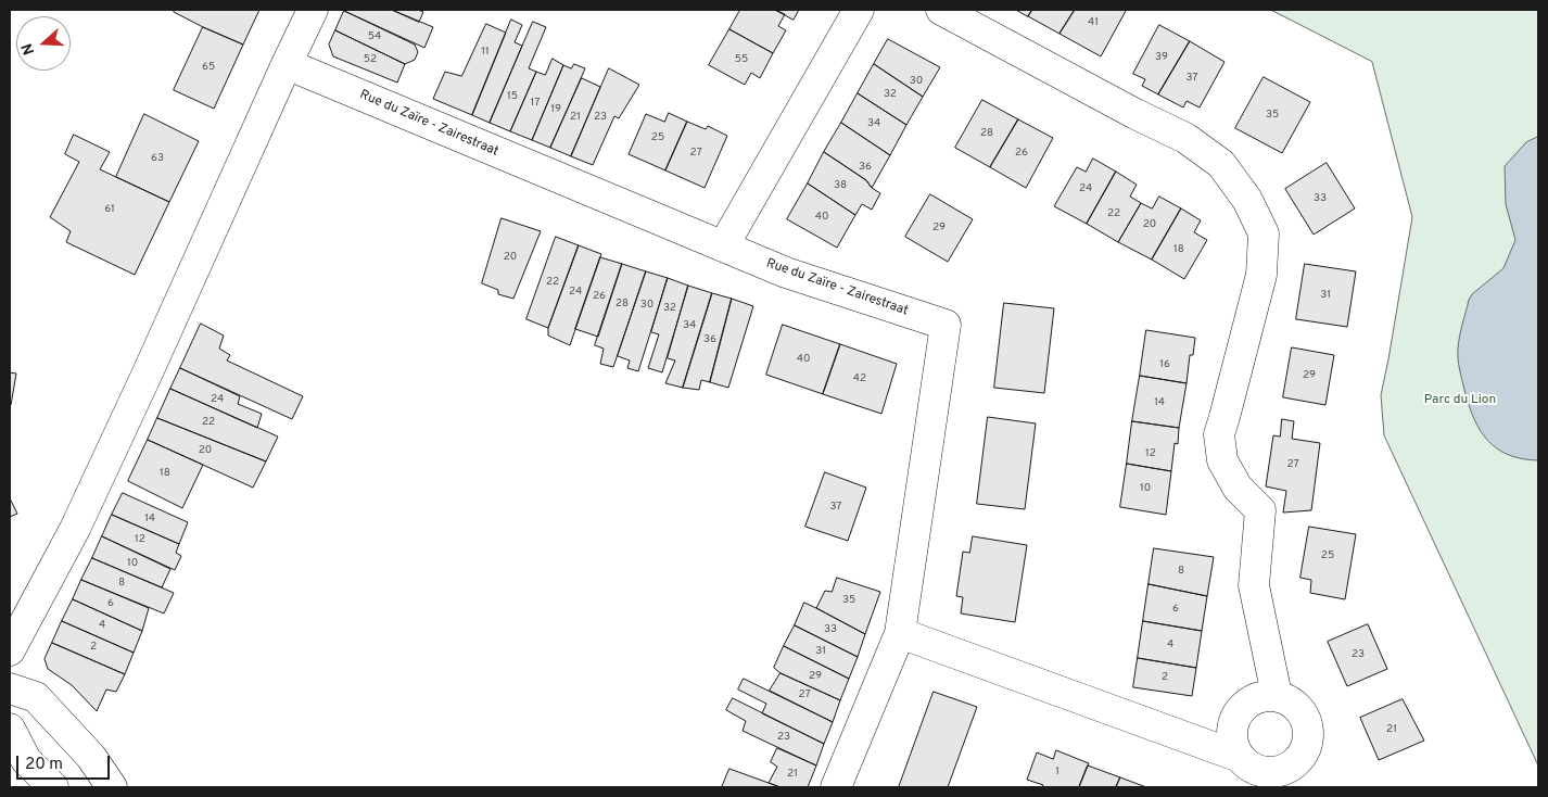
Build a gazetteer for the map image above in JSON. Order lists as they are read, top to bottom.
{
  "streets": {
    "street": ["Rue du Zaïre - Zairestraat"]
  },
  "parks": ["Parc du Lion"],
  "house_numbers": [
    "41",
    "54",
    "11",
    "39",
    "52",
    "55",
    "65",
    "37",
    "30",
    "32",
    "15",
    "17",
    "19",
    "35",
    "21",
    "23",
    "34",
    "28",
    "25",
    "27",
    "26",
    "63",
    "36",
    "38",
    "24",
    "33",
    "61",
    "22",
    "40",
    "20",
    "29",
    "18",
    "20",
    "22",
    "24",
    "31",
    "26",
    "28",
    "30",
    "32",
    "34",
    "36",
    "40",
    "16",
    "29",
    "42",
    "24",
    "14",
    "22",
    "20",
    "12",
    "27",
    "18",
    "10",
    "37",
    "14",
    "12",
    "25",
    "10",
    "8",
    "8",
    "35",
    "6",
    "6",
    "4",
    "33",
    "4",
    "2",
    "31",
    "23",
    "29",
    "2",
    "27",
    "21",
    "23",
    "1",
    "21"
  ],
  "scale_bar": "20 m",
  "north": "left"
}
